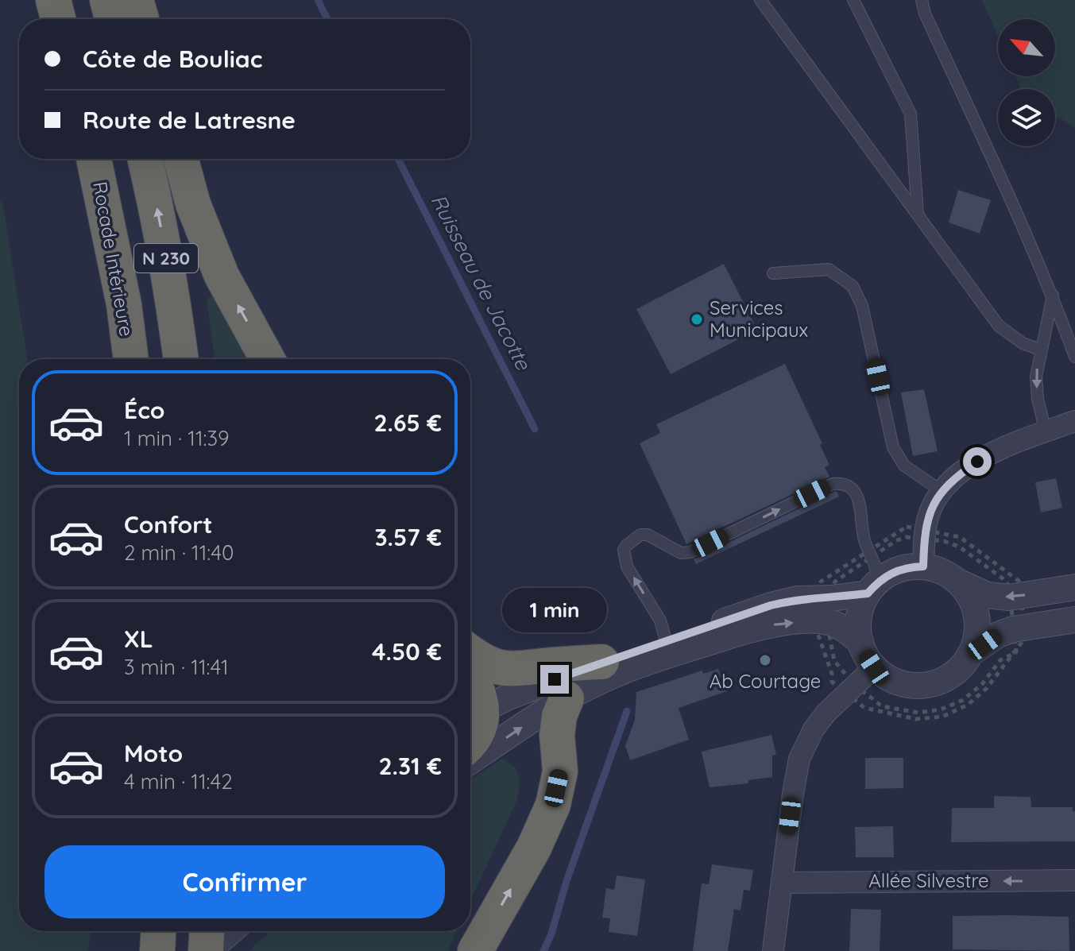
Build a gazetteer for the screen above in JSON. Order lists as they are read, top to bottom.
{
  "streets": {
    "highway": ["N 230", "Rocade Intérieure"],
    "street": ["Allée Silvestre"]
  },
  "one_way": ["Allée Silvestre"],
  "water": ["Ruisseau de Jacotte"],
  "places": ["Services Municipaux", "Ab Courtage"],
  "north": "top left",
  "page": {
    "banner": ["Côte de Bouliac", "Route de Latresne"],
    "list": [
      {
        "name": "Éco",
        "note": "1 min · 11:39",
        "value": "2.65 €"
      },
      {
        "name": "Confort",
        "note": "2 min · 11:40",
        "value": "3.57 €"
      },
      {
        "name": "XL",
        "note": "3 min · 11:41",
        "value": "4.50 €"
      },
      {
        "name": "Moto",
        "note": "4 min · 11:42",
        "value": "2.31 €"
      }
    ],
    "bubble": "1 min",
    "buttons": "Confirmer"
  }
}
